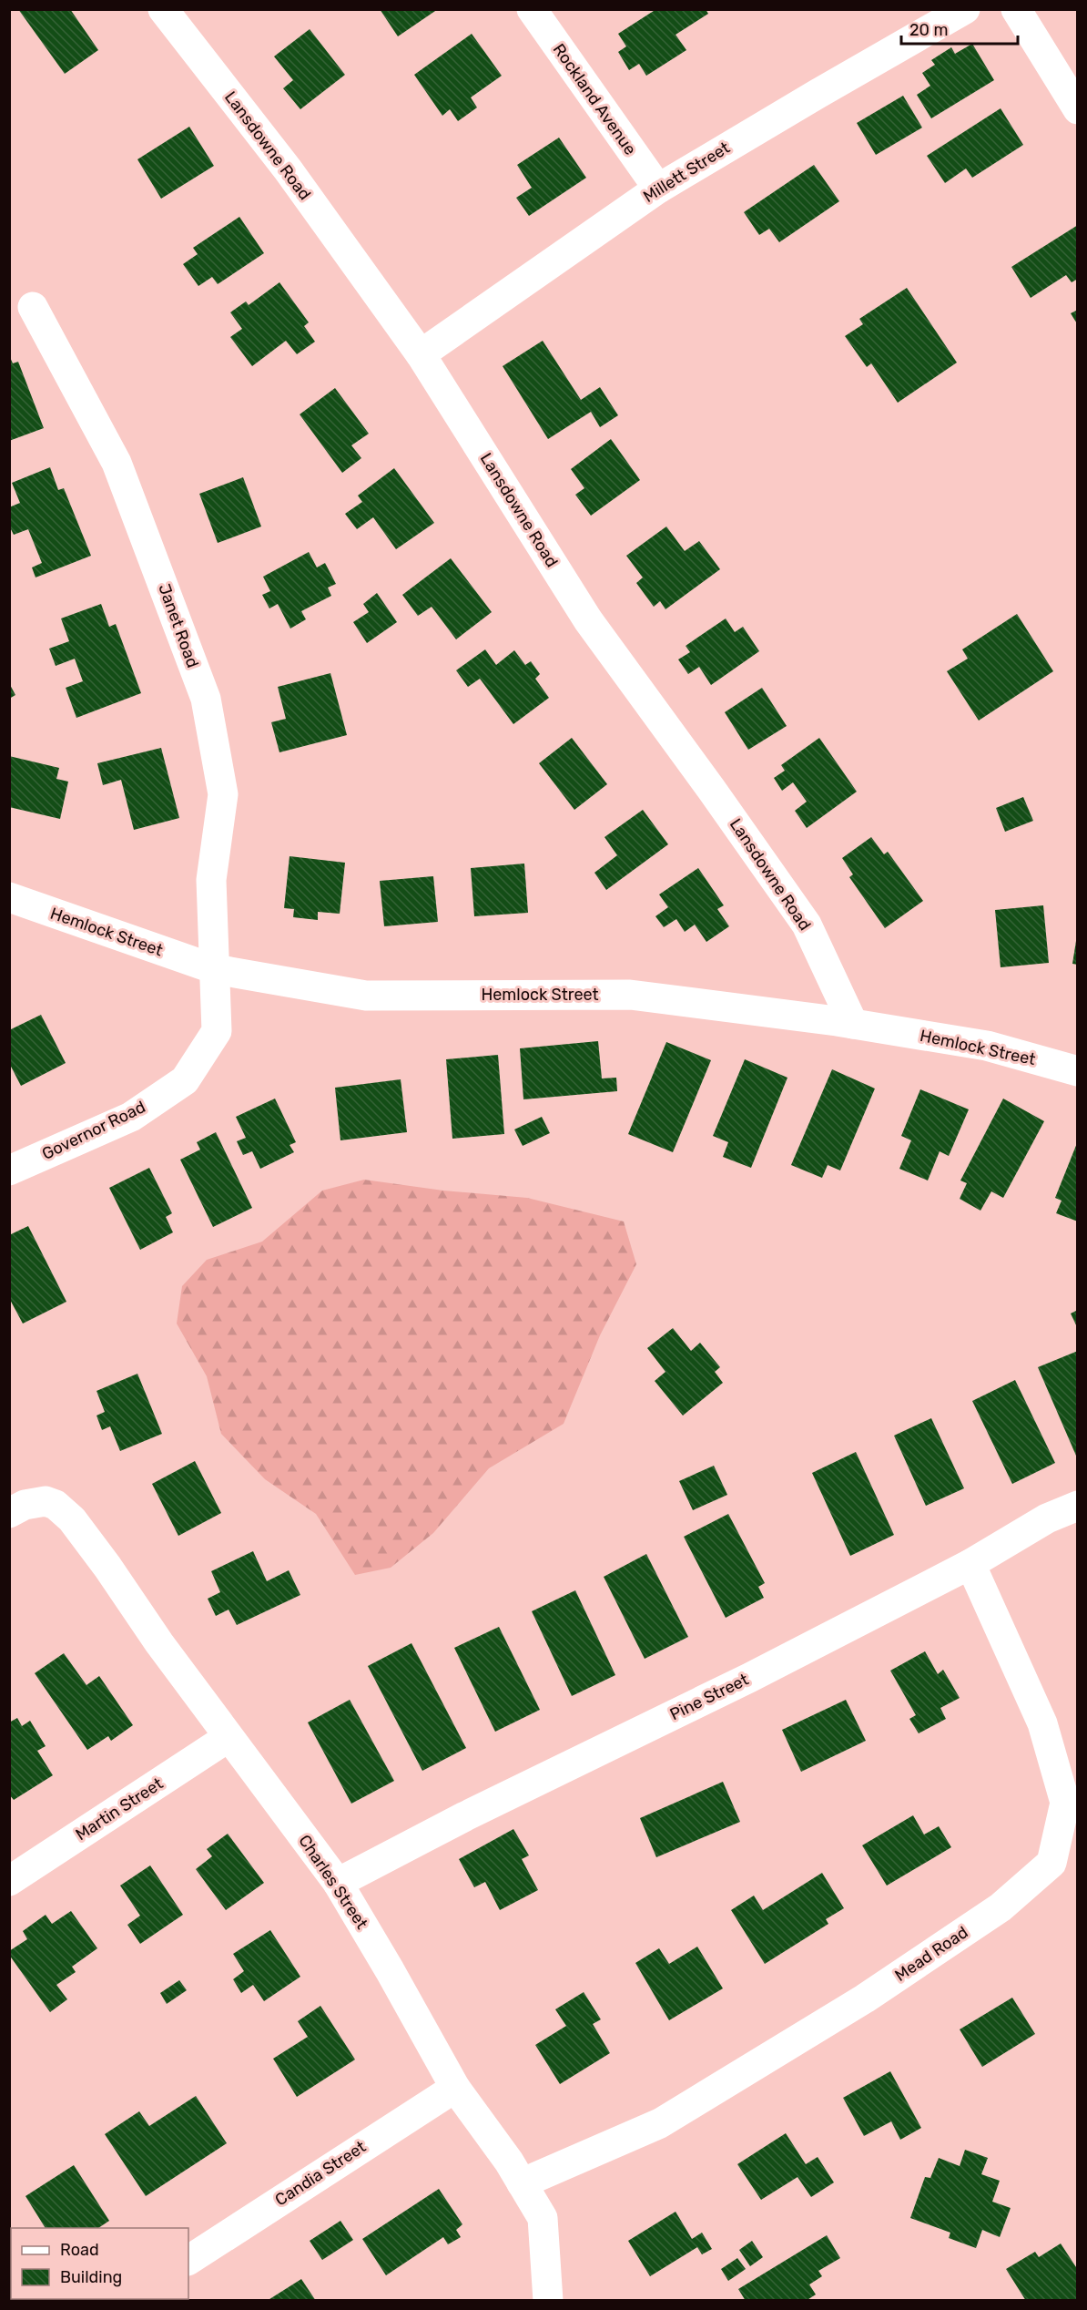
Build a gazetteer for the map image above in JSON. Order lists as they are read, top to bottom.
{
  "streets": {
    "street": [
      "Rockland Avenue",
      "Lansdowne Road",
      "Millett Street",
      "Janet Road",
      "Hemlock Street",
      "Governor Road",
      "Pine Street",
      "Martin Street",
      "Charles Street",
      "Mead Road",
      "Candia Street"
    ]
  },
  "crossings": [
    ["Rockland Avenue", "Millett Street"],
    ["Lansdowne Road", "Millett Street"],
    ["Lansdowne Road", "Hemlock Street"],
    ["Janet Road", "Hemlock Street"],
    ["Janet Road", "Governor Road"],
    ["Hemlock Street", "Governor Road"],
    ["Pine Street", "Charles Street"],
    ["Pine Street", "Mead Road"],
    ["Martin Street", "Charles Street"],
    ["Charles Street", "Mead Road"],
    ["Charles Street", "Candia Street"]
  ],
  "legend": ["Road", "Building"],
  "scale_bar": "20 m"
}
